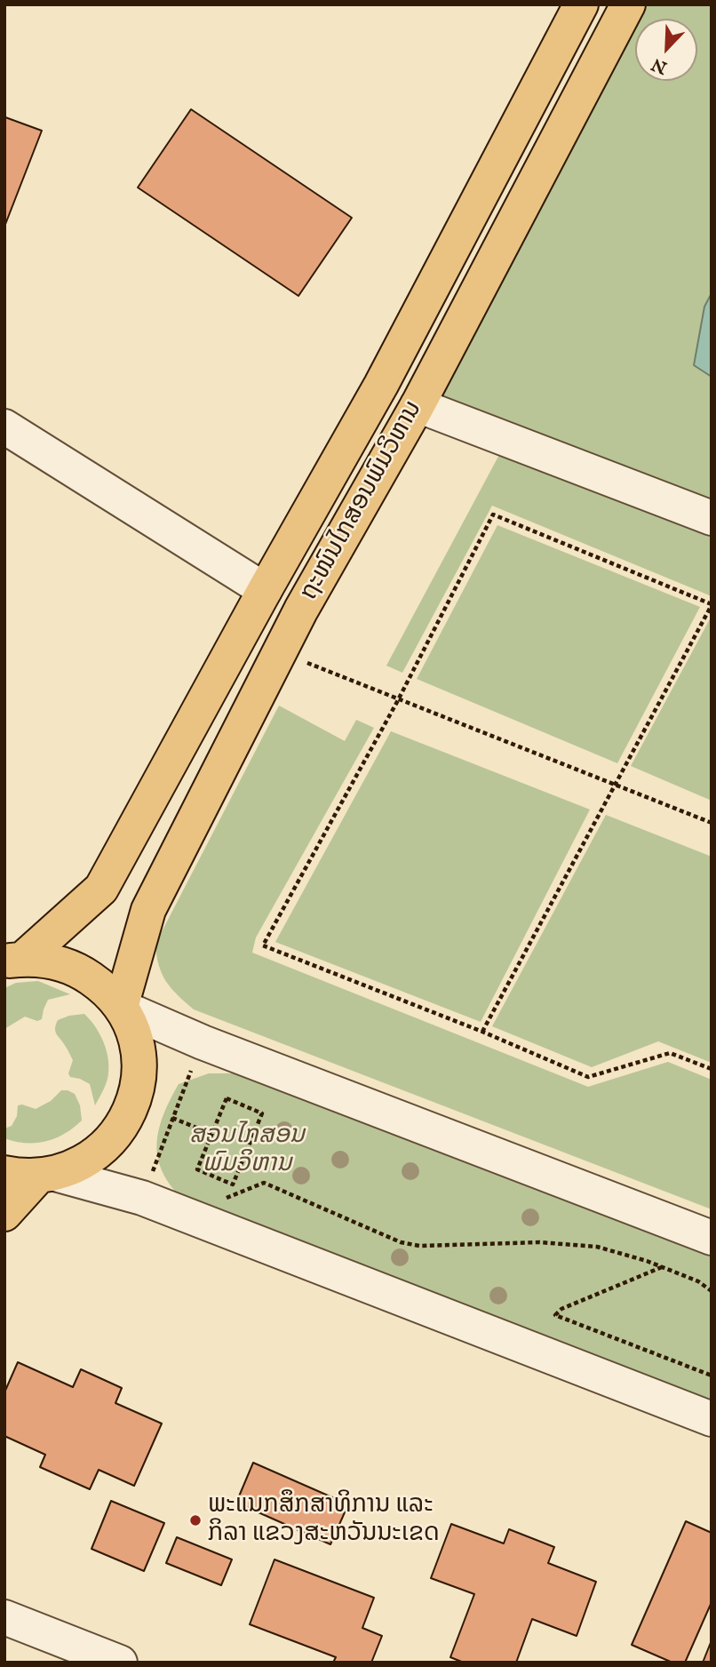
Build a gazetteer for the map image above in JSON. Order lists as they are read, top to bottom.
{
  "streets": {
    "highway": ["ຖະໜົນໄກສອນພົມວິຫານ"]
  },
  "parks": ["ສວນໄກສອນ ພົມວິຫານ"],
  "places": ["ພະແນກສຶກສາທິການ ແລະ ກິລາ ແຂວງສະຫວັນນະເຂດ"],
  "north": "bottom left"
}
